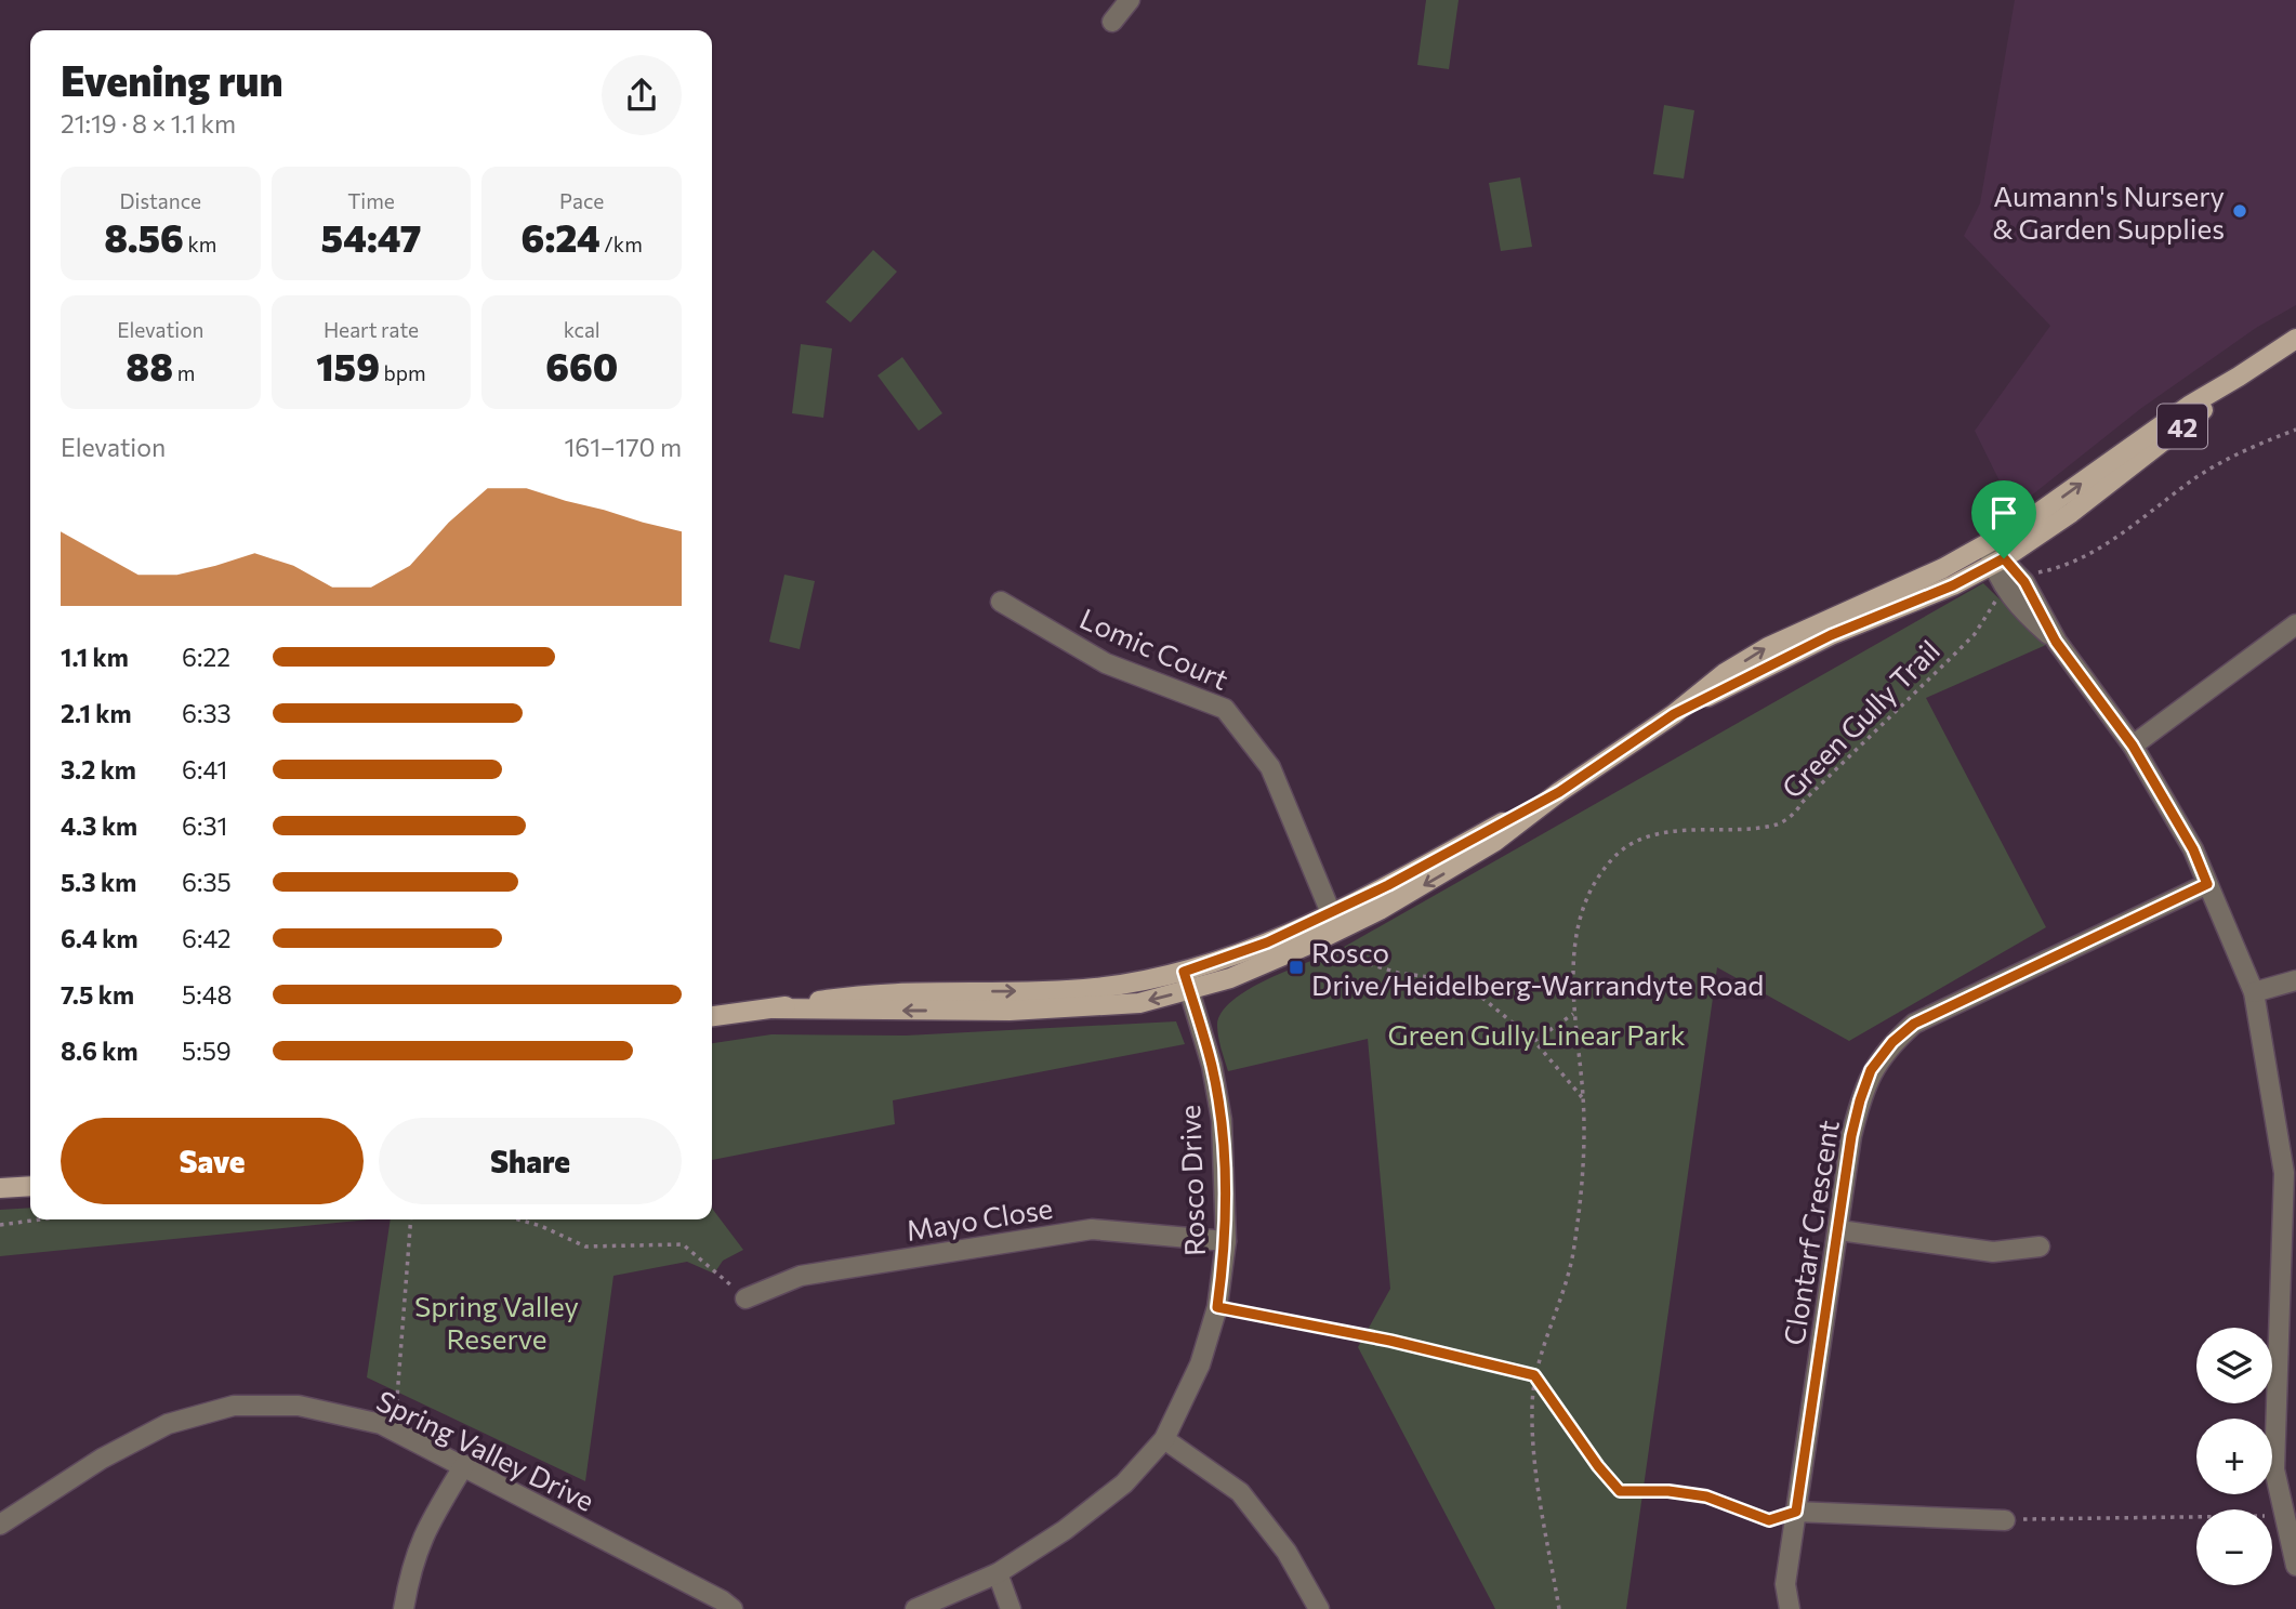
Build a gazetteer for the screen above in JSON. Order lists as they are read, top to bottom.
{
  "streets": {
    "main road": ["42"],
    "street": [
      "Lomic Court",
      "Rosco Drive",
      "Mayo Close",
      "Clontarf Crescent",
      "Spring Valley Drive"
    ],
    "path": ["Green Gully Trail"]
  },
  "crossings": [
    ["42", "Lomic Court"],
    ["42", "Rosco Drive"],
    ["Rosco Drive", "Mayo Close"]
  ],
  "parks": ["Green Gully Linear Park", "Spring Valley Reserve"],
  "places": {
    "other": ["Aumann's Nursery & Garden Supplies"],
    "transit": ["Rosco Drive/Heidelberg-Warrandyte Road"]
  },
  "page": {
    "heading": ["Evening run", "21:19 · 8 × 1.1 km"],
    "stats": [
      ["Distance", "8.56 km"],
      ["Time", "54:47"],
      ["Pace", "6:24 /km"],
      ["Elevation", "88 m"],
      ["Heart rate", "159 bpm"],
      ["kcal", "660"]
    ],
    "chart": ["Elevation", "161–170 m"],
    "list": [
      {
        "name": "1.1 km",
        "note": "6:22"
      },
      {
        "name": "2.1 km",
        "note": "6:33"
      },
      {
        "name": "3.2 km",
        "note": "6:41"
      },
      {
        "name": "4.3 km",
        "note": "6:31"
      },
      {
        "name": "5.3 km",
        "note": "6:35"
      },
      {
        "name": "6.4 km",
        "note": "6:42"
      },
      {
        "name": "7.5 km",
        "note": "5:48"
      },
      {
        "name": "8.6 km",
        "note": "5:59"
      }
    ],
    "buttons": ["Save", "Share"],
    "map_buttons": ["+", "−"]
  }
}
